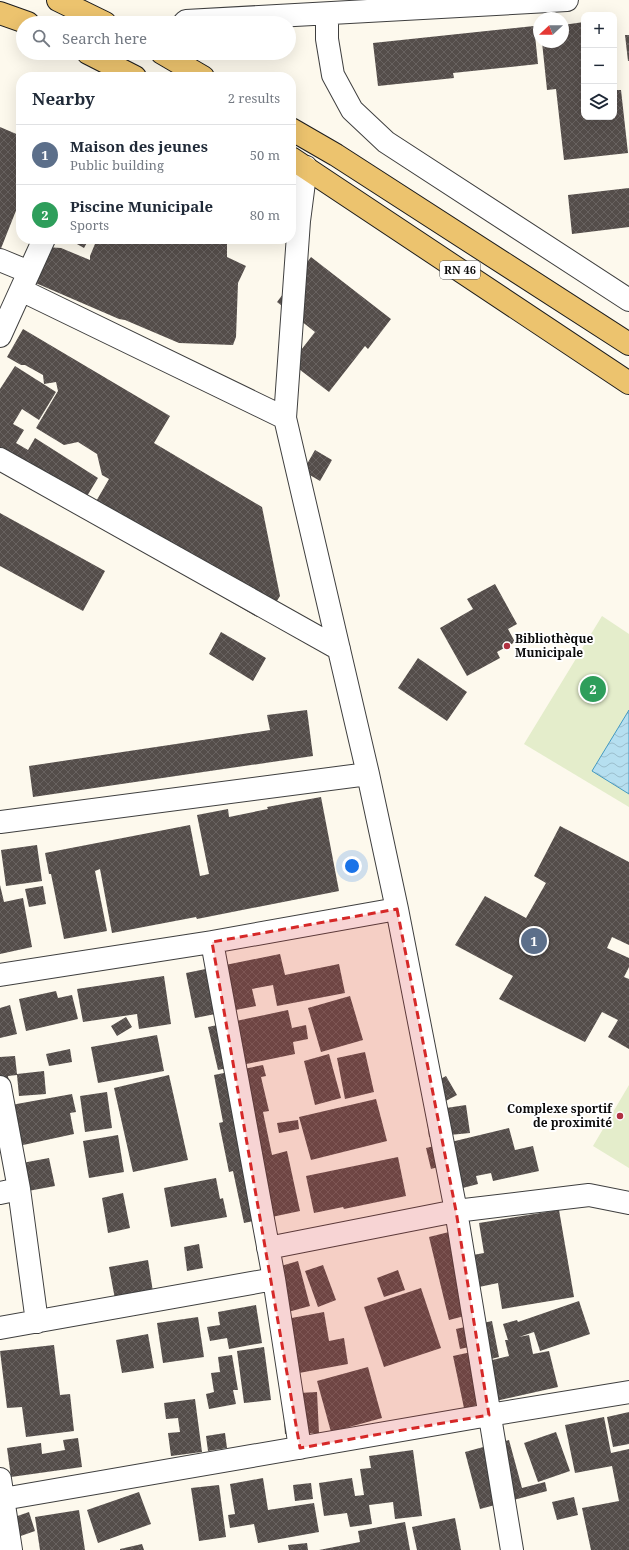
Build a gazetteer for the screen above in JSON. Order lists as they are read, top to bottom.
{
  "streets": {
    "main road": ["RN 46"]
  },
  "places": ["Bibliothèque Municipale", "Complexe sportif de proximité"],
  "north": "left",
  "page": {
    "map_buttons": ["+", "−"],
    "search": "Search here",
    "heading": ["Nearby", "2 results"],
    "list": [
      {
        "mark": "1",
        "name": "Maison des jeunes",
        "note": "Public building",
        "value": "50 m"
      },
      {
        "mark": "2",
        "name": "Piscine Municipale",
        "note": "Sports",
        "value": "80 m"
      }
    ],
    "pins": ["2", "1"]
  }
}
